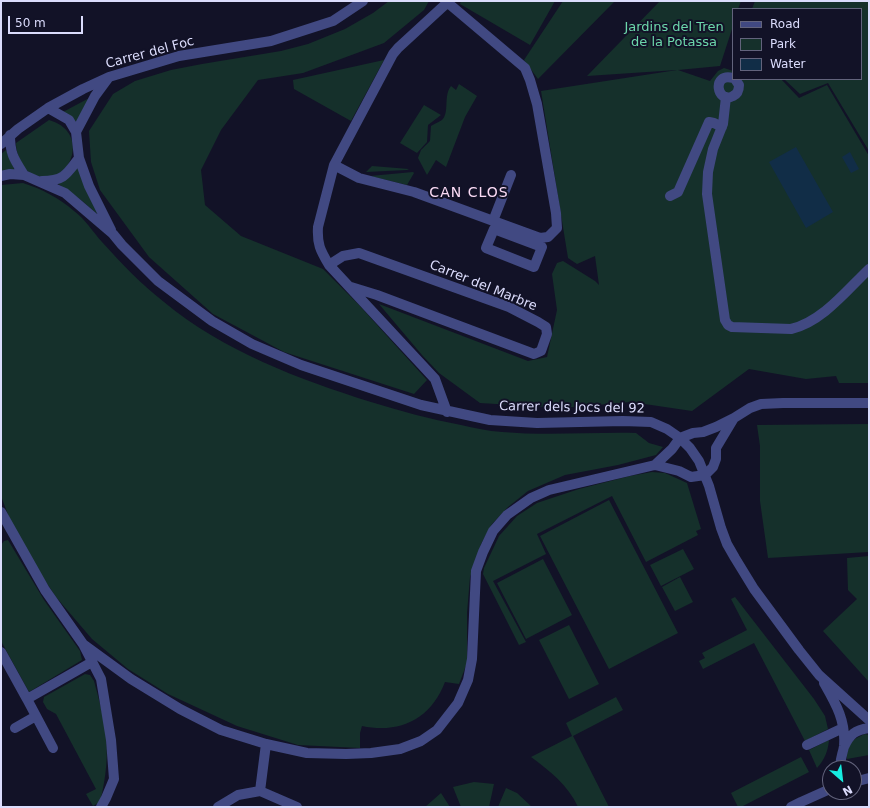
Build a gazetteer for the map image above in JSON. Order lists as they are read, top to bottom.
{
  "streets": {
    "street": ["Carrer del Foc", "Carrer del Marbre", "Carrer dels Jocs del 92"]
  },
  "districts": ["CAN CLOS"],
  "parks": ["Jardins del Tren de la Potassa"],
  "legend": ["Road", "Park", "Water"],
  "scale_bar": "50 m",
  "north": "bottom right"
}
